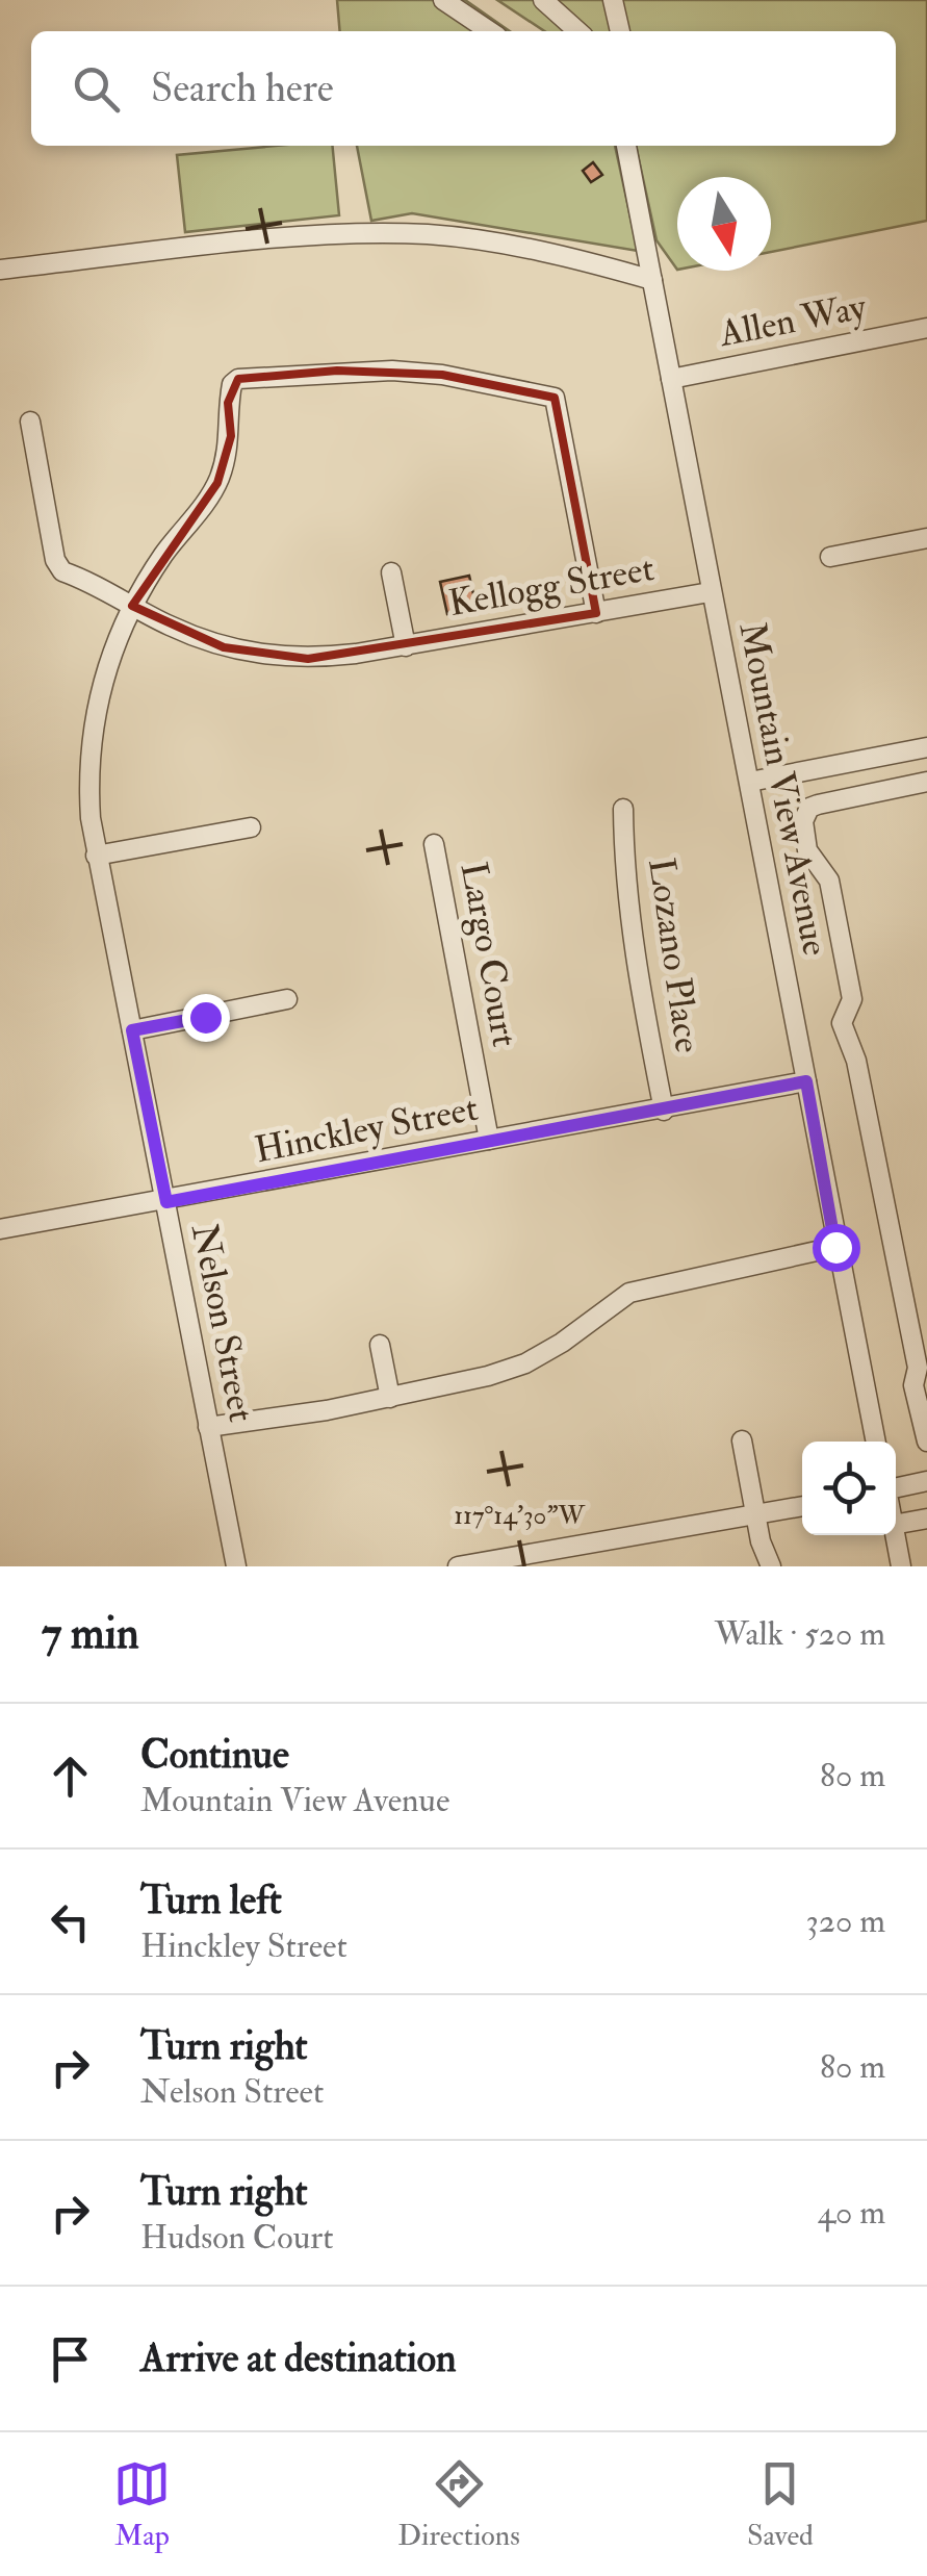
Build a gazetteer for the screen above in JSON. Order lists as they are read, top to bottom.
{
  "streets": {
    "street": [
      "Allen Way",
      "Kellogg Street",
      "Mountain View Avenue",
      "Largo Court",
      "Lozano Place",
      "Hinckley Street",
      "Nelson Street"
    ]
  },
  "crossings": [
    ["Allen Way", "Mountain View Avenue"],
    ["Kellogg Street", "Mountain View Avenue"],
    ["Kellogg Street", "Nelson Street"],
    ["Mountain View Avenue", "Hinckley Street"],
    ["Largo Court", "Hinckley Street"],
    ["Lozano Place", "Hinckley Street"],
    ["Hinckley Street", "Nelson Street"]
  ],
  "north": "bottom",
  "page": {
    "search": "Search here",
    "heading": ["7 min", "Walk · 520 m"],
    "list": [
      ["Continue", "Mountain View Avenue", "80 m"],
      ["Turn left", "Hinckley Street", "320 m"],
      ["Turn right", "Nelson Street", "80 m"],
      ["Turn right", "Hudson Court", "40 m"],
      "Arrive at destination"
    ],
    "nav": ["Map", "Directions", "Saved"]
  },
  "coordinates": ["117°14'30\"W"]
}
